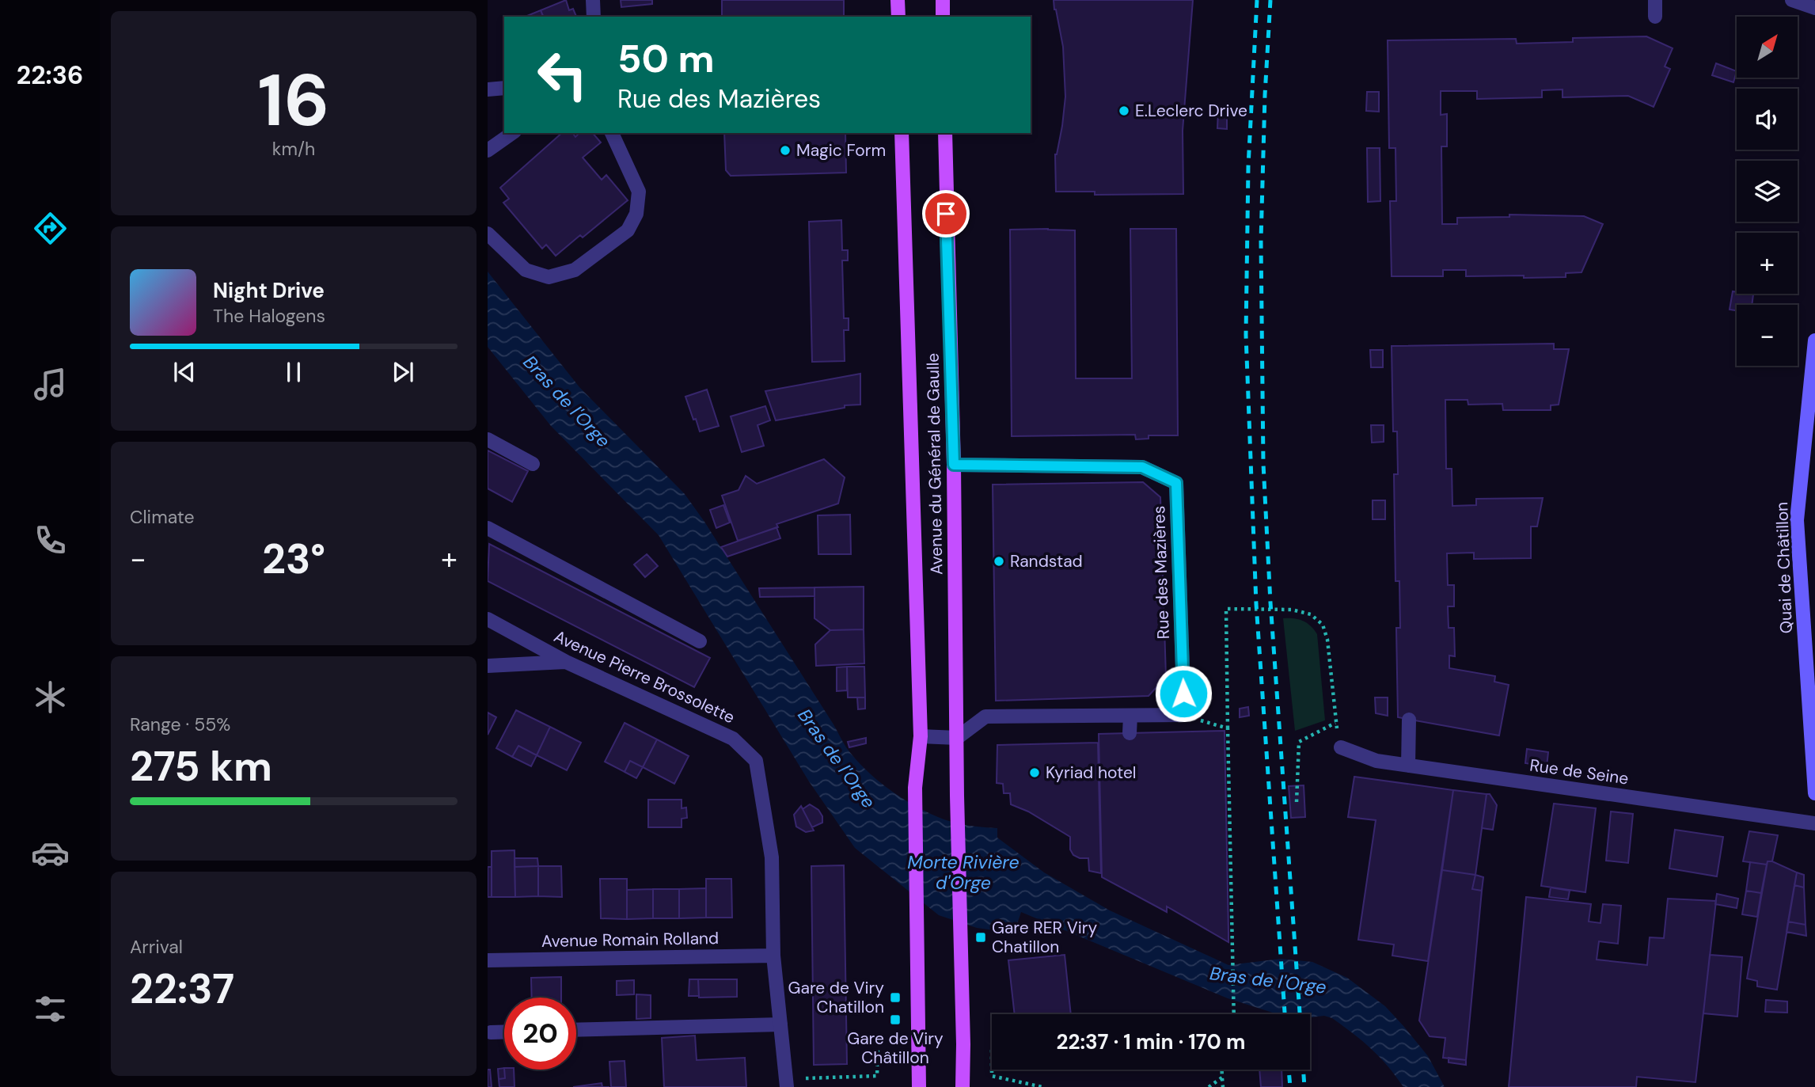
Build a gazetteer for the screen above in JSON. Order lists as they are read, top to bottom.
{
  "streets": {
    "main road": ["Avenue du Général de Gaulle", "Quai de Châtillon"],
    "street": [
      "Rue des Mazières",
      "Avenue Pierre Brossolette",
      "Rue de Seine",
      "Avenue Romain Rolland"
    ]
  },
  "crossings": [
    ["Avenue du Général de Gaulle", "Rue des Mazières"],
    ["Avenue Pierre Brossolette", "Avenue Romain Rolland"]
  ],
  "water": ["Bras de l'Orge", "Morte Rivière d'Orge"],
  "places": {
    "other": [
      "E.Leclerc Drive",
      "Magic Form",
      "Randstad",
      "Kyriad hotel"
    ],
    "transit": ["Gare RER Viry Chatillon", "Gare de Viry Chatillon", "Gare de Viry Châtillon"]
  },
  "north": "top right",
  "page": {
    "tabs": "22:36",
    "tile": [
      ["16", "km/h"],
      "Climate",
      ["Range · 55%", "275 km"],
      ["Arrival", "22:37"]
    ],
    "map_buttons": ["+", "−"],
    "turn": ["50 m", "Rue des Mazières"],
    "song": ["Night Drive", "The Halogens"],
    "heat": ["−", "23°", "+"],
    "limit": "20",
    "trip": "22:37 · 1 min · 170 m"
  }
}
